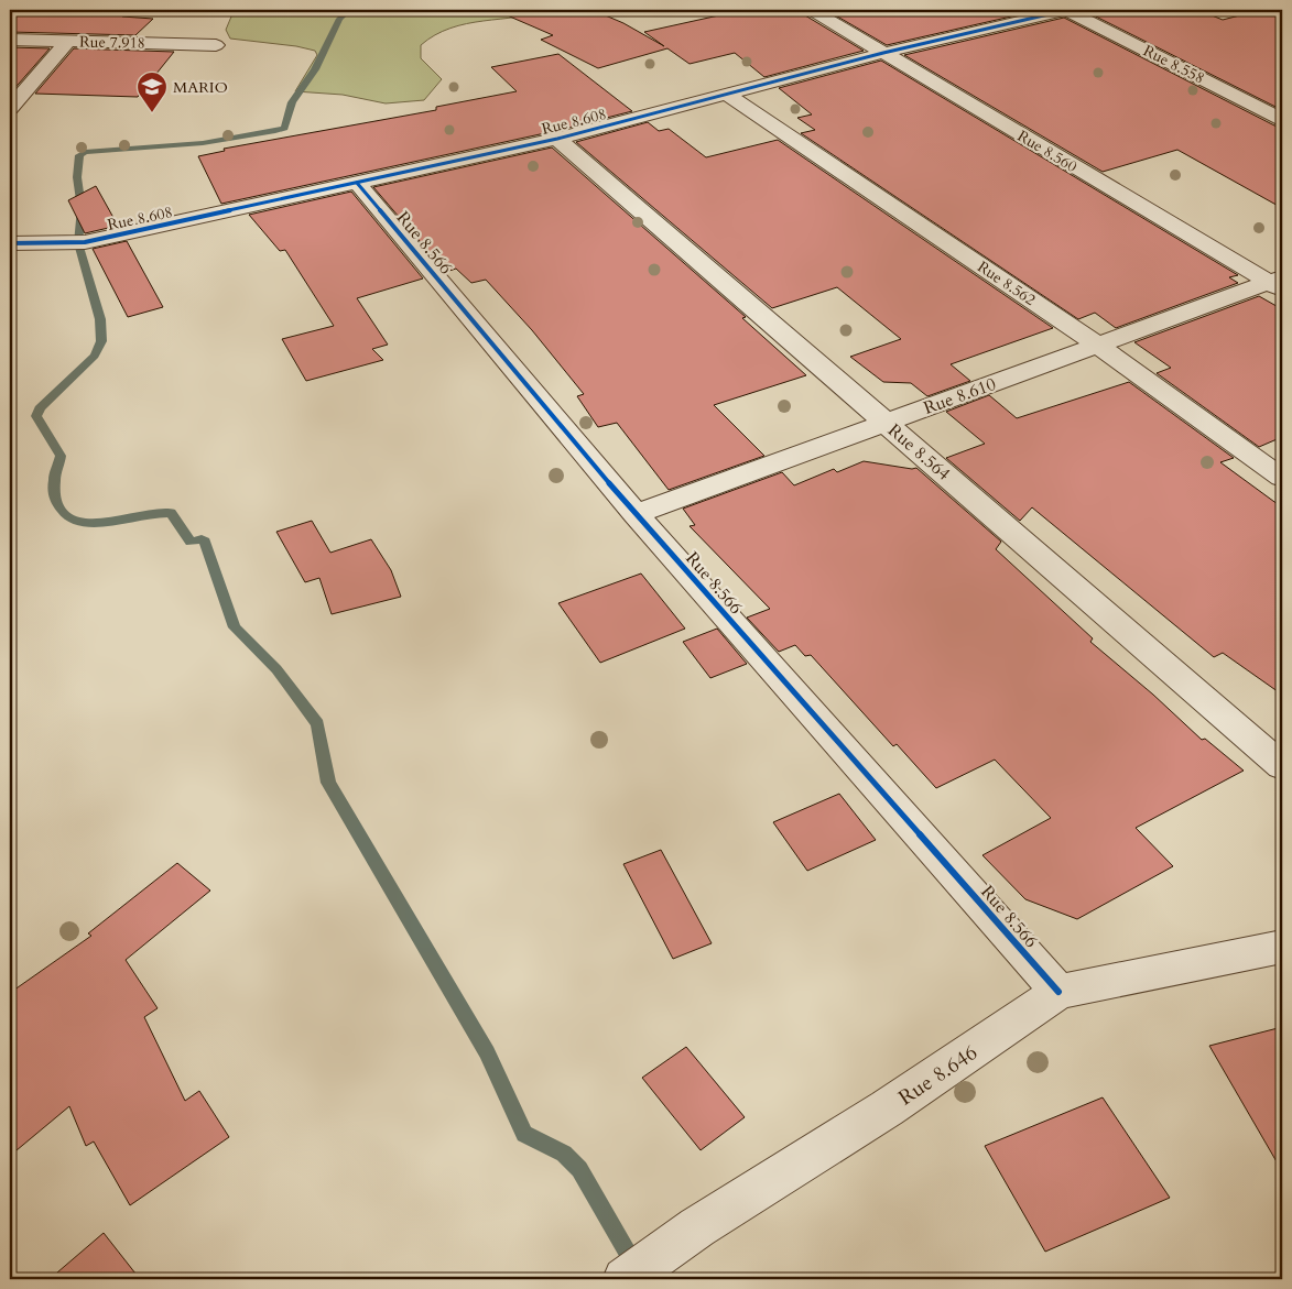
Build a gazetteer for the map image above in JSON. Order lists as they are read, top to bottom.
{
  "streets": {
    "street": [
      "Rue 7.918",
      "Rue 8.558",
      "Rue 8.608",
      "Rue 8.560",
      "Rue 8.566",
      "Rue 8.562",
      "Rue 8.610",
      "Rue 8.564",
      "Rue 8.646"
    ]
  },
  "crossings": [
    ["Rue 8.558", "Rue 8.608"],
    ["Rue 8.608", "Rue 8.560"],
    ["Rue 8.608", "Rue 8.566"],
    ["Rue 8.608", "Rue 8.562"],
    ["Rue 8.608", "Rue 8.564"],
    ["Rue 8.560", "Rue 8.610"],
    ["Rue 8.566", "Rue 8.610"],
    ["Rue 8.566", "Rue 8.646"],
    ["Rue 8.562", "Rue 8.610"],
    ["Rue 8.610", "Rue 8.564"]
  ],
  "places": {
    "school or university": ["MARIO"]
  }
}
